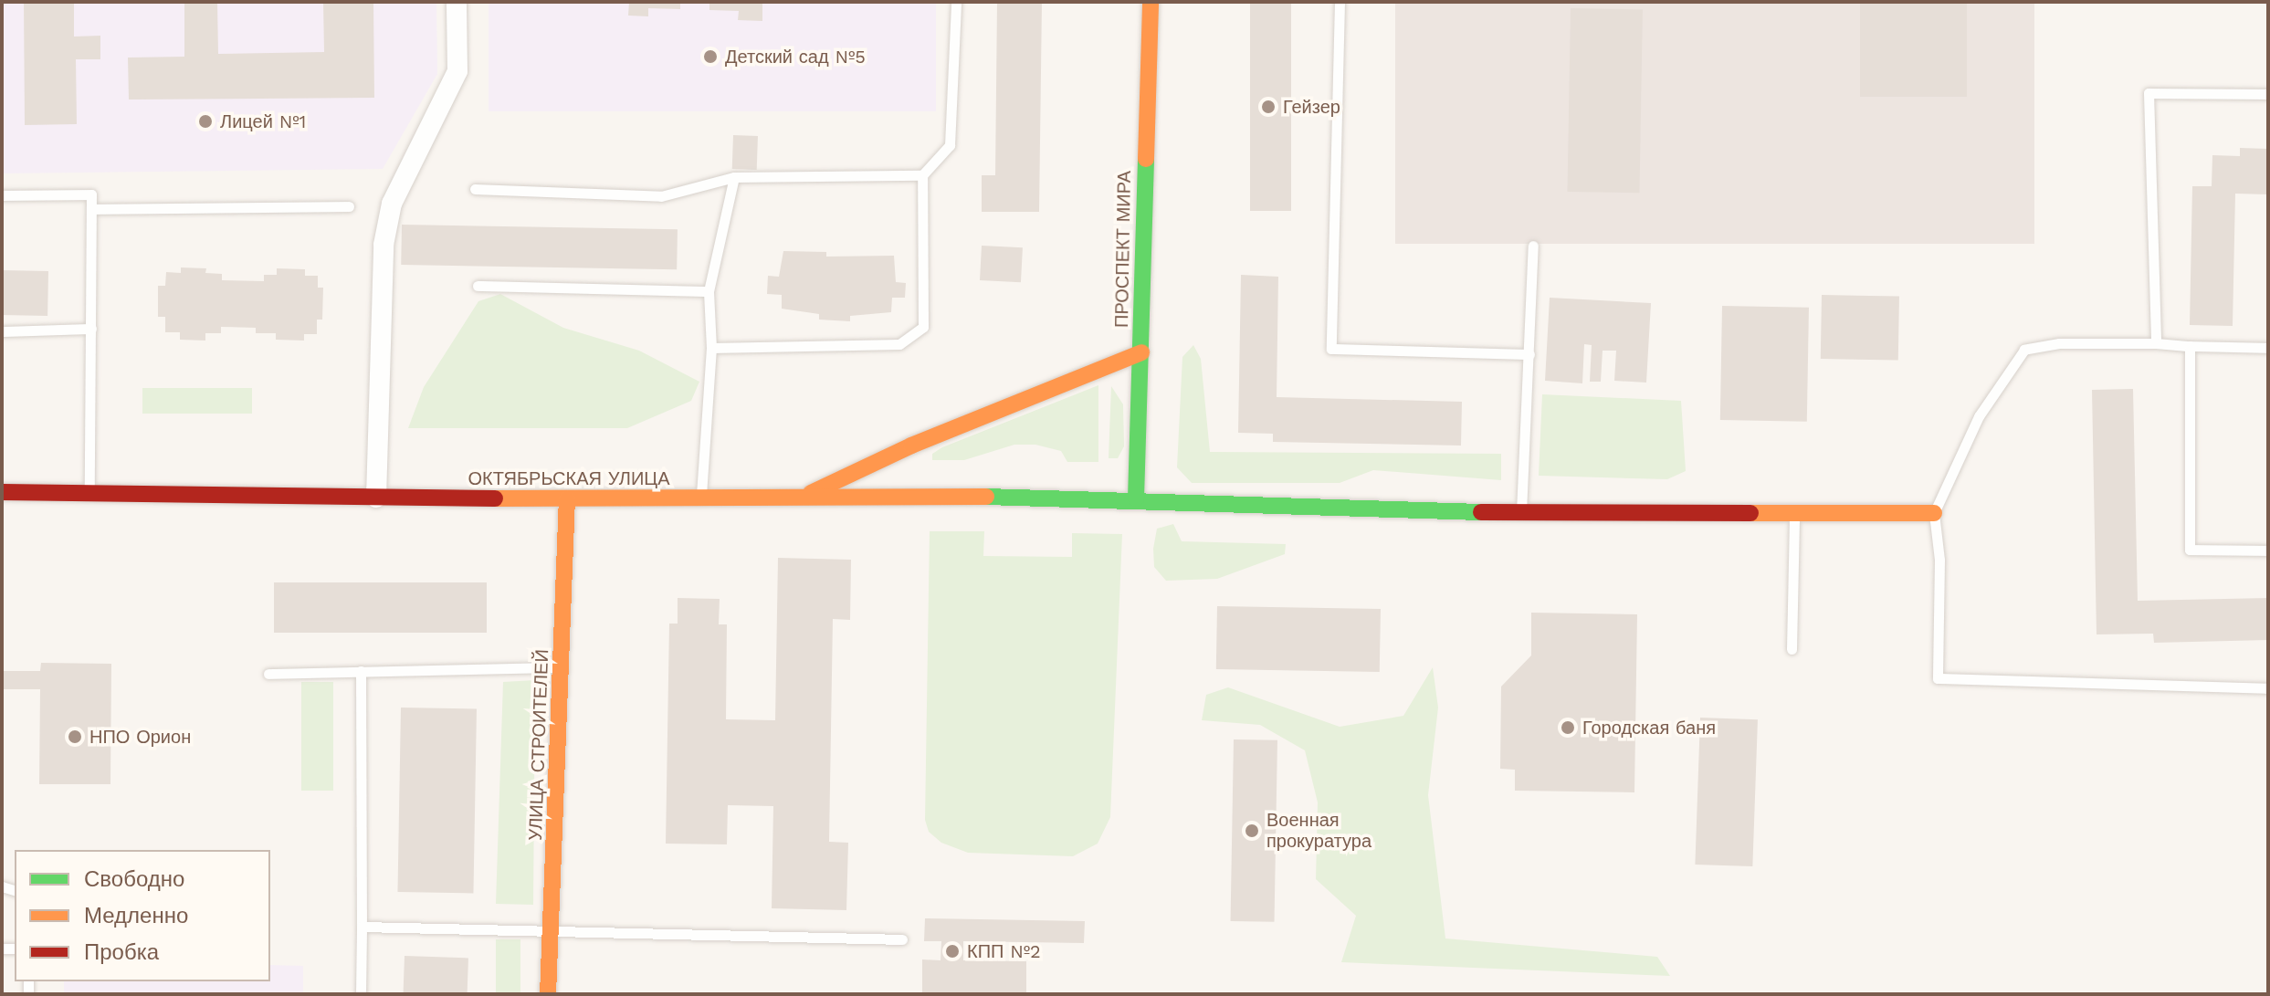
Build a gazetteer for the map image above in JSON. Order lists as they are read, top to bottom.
{
  "streets": {
    "street": ["ПРОСПЕКТ МИРА", "ОКТЯБРЬСКАЯ УЛИЦА", "УЛИЦА СТРОИТЕЛЕЙ"]
  },
  "crossings": [
    ["ПРОСПЕКТ МИРА", "ОКТЯБРЬСКАЯ УЛИЦА"],
    ["ОКТЯБРЬСКАЯ УЛИЦА", "УЛИЦА СТРОИТЕЛЕЙ"]
  ],
  "places": [
    "Детский сад №5",
    "Гейзер",
    "Лицей №1",
    "Городская баня",
    "НПО Орион",
    "Военная прокуратура",
    "КПП №2"
  ],
  "legend": ["Свободно", "Медленно", "Пробка"]
}
